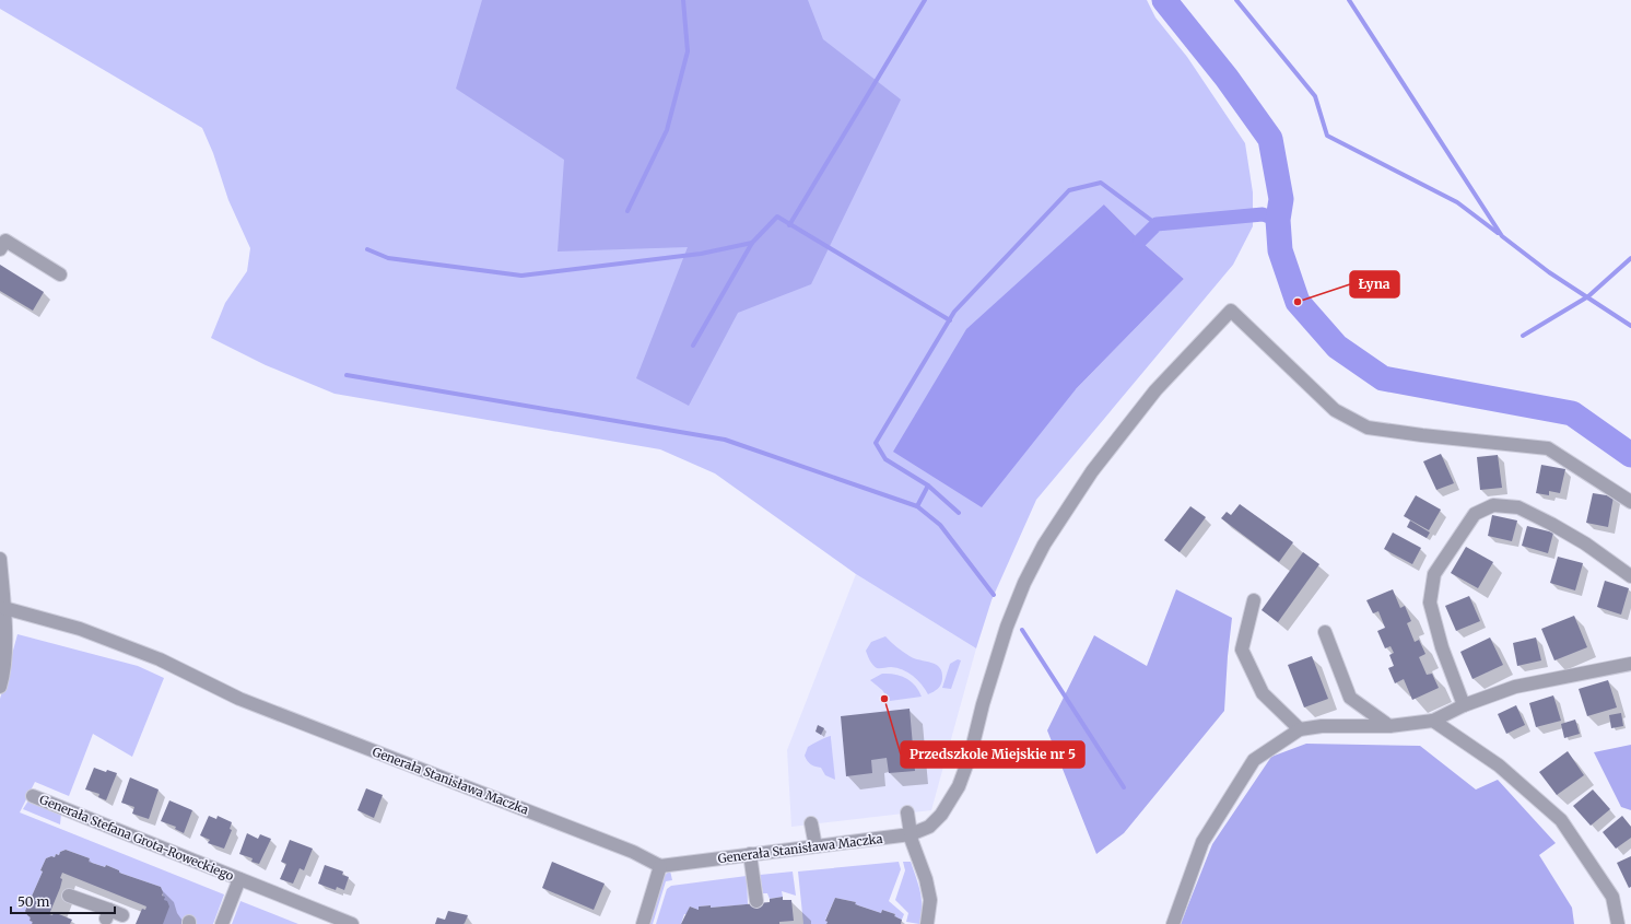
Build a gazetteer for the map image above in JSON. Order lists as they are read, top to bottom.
{
  "streets": {
    "street": ["Generała Stanisława Maczka", "Generała Stefana Grota-Roweckiego"]
  },
  "places": ["Łyna", "Przedszkole Miejskie nr 5"],
  "scale_bar": "50 m"
}
